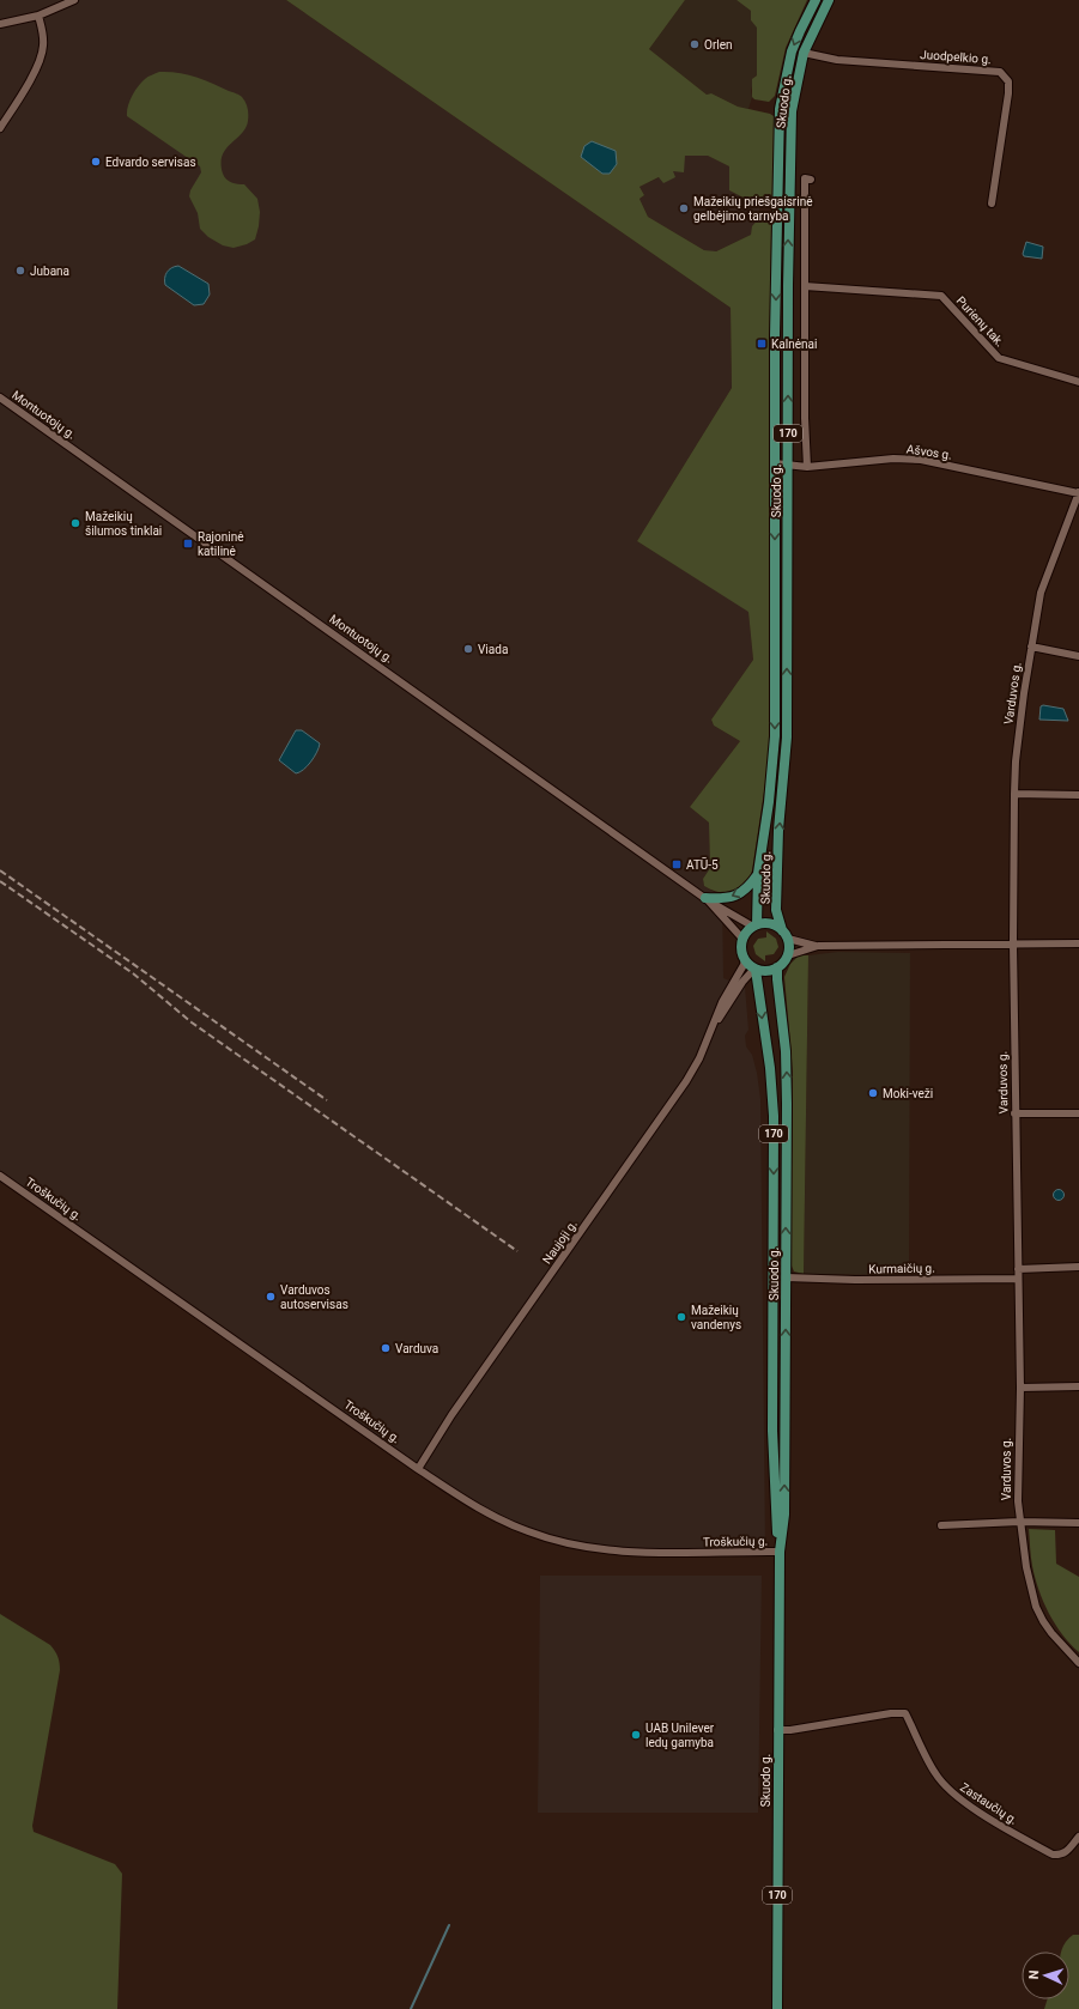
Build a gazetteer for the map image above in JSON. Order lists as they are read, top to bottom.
{
  "streets": {
    "main road": ["Skuodo g.", "170"],
    "street": [
      "Juodpelkio g.",
      "Purienų tak.",
      "Montuotojų g.",
      "Ašvos g.",
      "Varduvos g.",
      "Troškučių g.",
      "Naujoji g.",
      "Kurmaičių g.",
      "Zastaučių g."
    ]
  },
  "crossings": [
    ["Juodpelkio g.", "Skuodo g."],
    ["Skuodo g.", "Montuotojų g."],
    ["Skuodo g.", "Ašvos g."],
    ["Skuodo g.", "Troškučių g."],
    ["Skuodo g.", "Naujoji g."],
    ["Skuodo g.", "Kurmaičių g."],
    ["Skuodo g.", "Zastaučių g."],
    ["Montuotojų g.", "Naujoji g."],
    ["Ašvos g.", "Varduvos g."],
    ["Varduvos g.", "Kurmaičių g."],
    ["Troškučių g.", "Naujoji g."]
  ],
  "places": {
    "other": [
      "Orlen",
      "Edvardo servisas",
      "Mažeikių priešgaisrinė gelbėjimo tarnyba",
      "Jubana",
      "Mažeikių šilumos tinklai",
      "Viada",
      "Moki-veži",
      "Varduvos autoservisas",
      "Mažeikių vandenys",
      "Varduva",
      "UAB Unilever ledų gamyba"
    ],
    "transit": ["Kalnėnai", "Rajoninė katilinė", "ATŪ-5"]
  },
  "north": "left"
}
